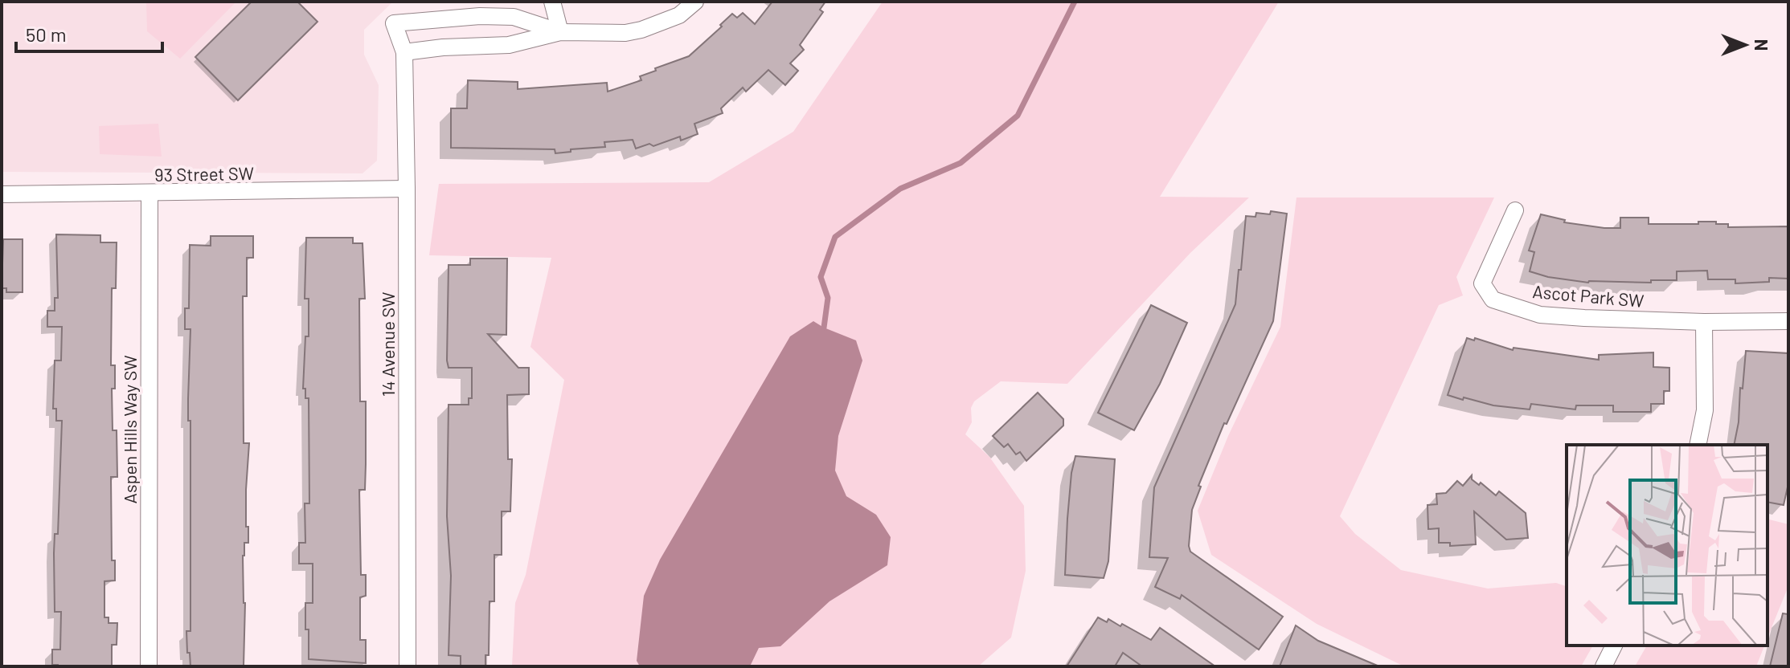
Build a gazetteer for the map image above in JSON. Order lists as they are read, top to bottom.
{
  "streets": {
    "street": [
      "93 Street SW",
      "Ascot Park SW",
      "14 Avenue SW",
      "Aspen Hills Way SW"
    ]
  },
  "crossings": [
    ["93 Street SW", "14 Avenue SW"],
    ["93 Street SW", "Aspen Hills Way SW"]
  ],
  "scale_bar": "50 m",
  "north": "right"
}
